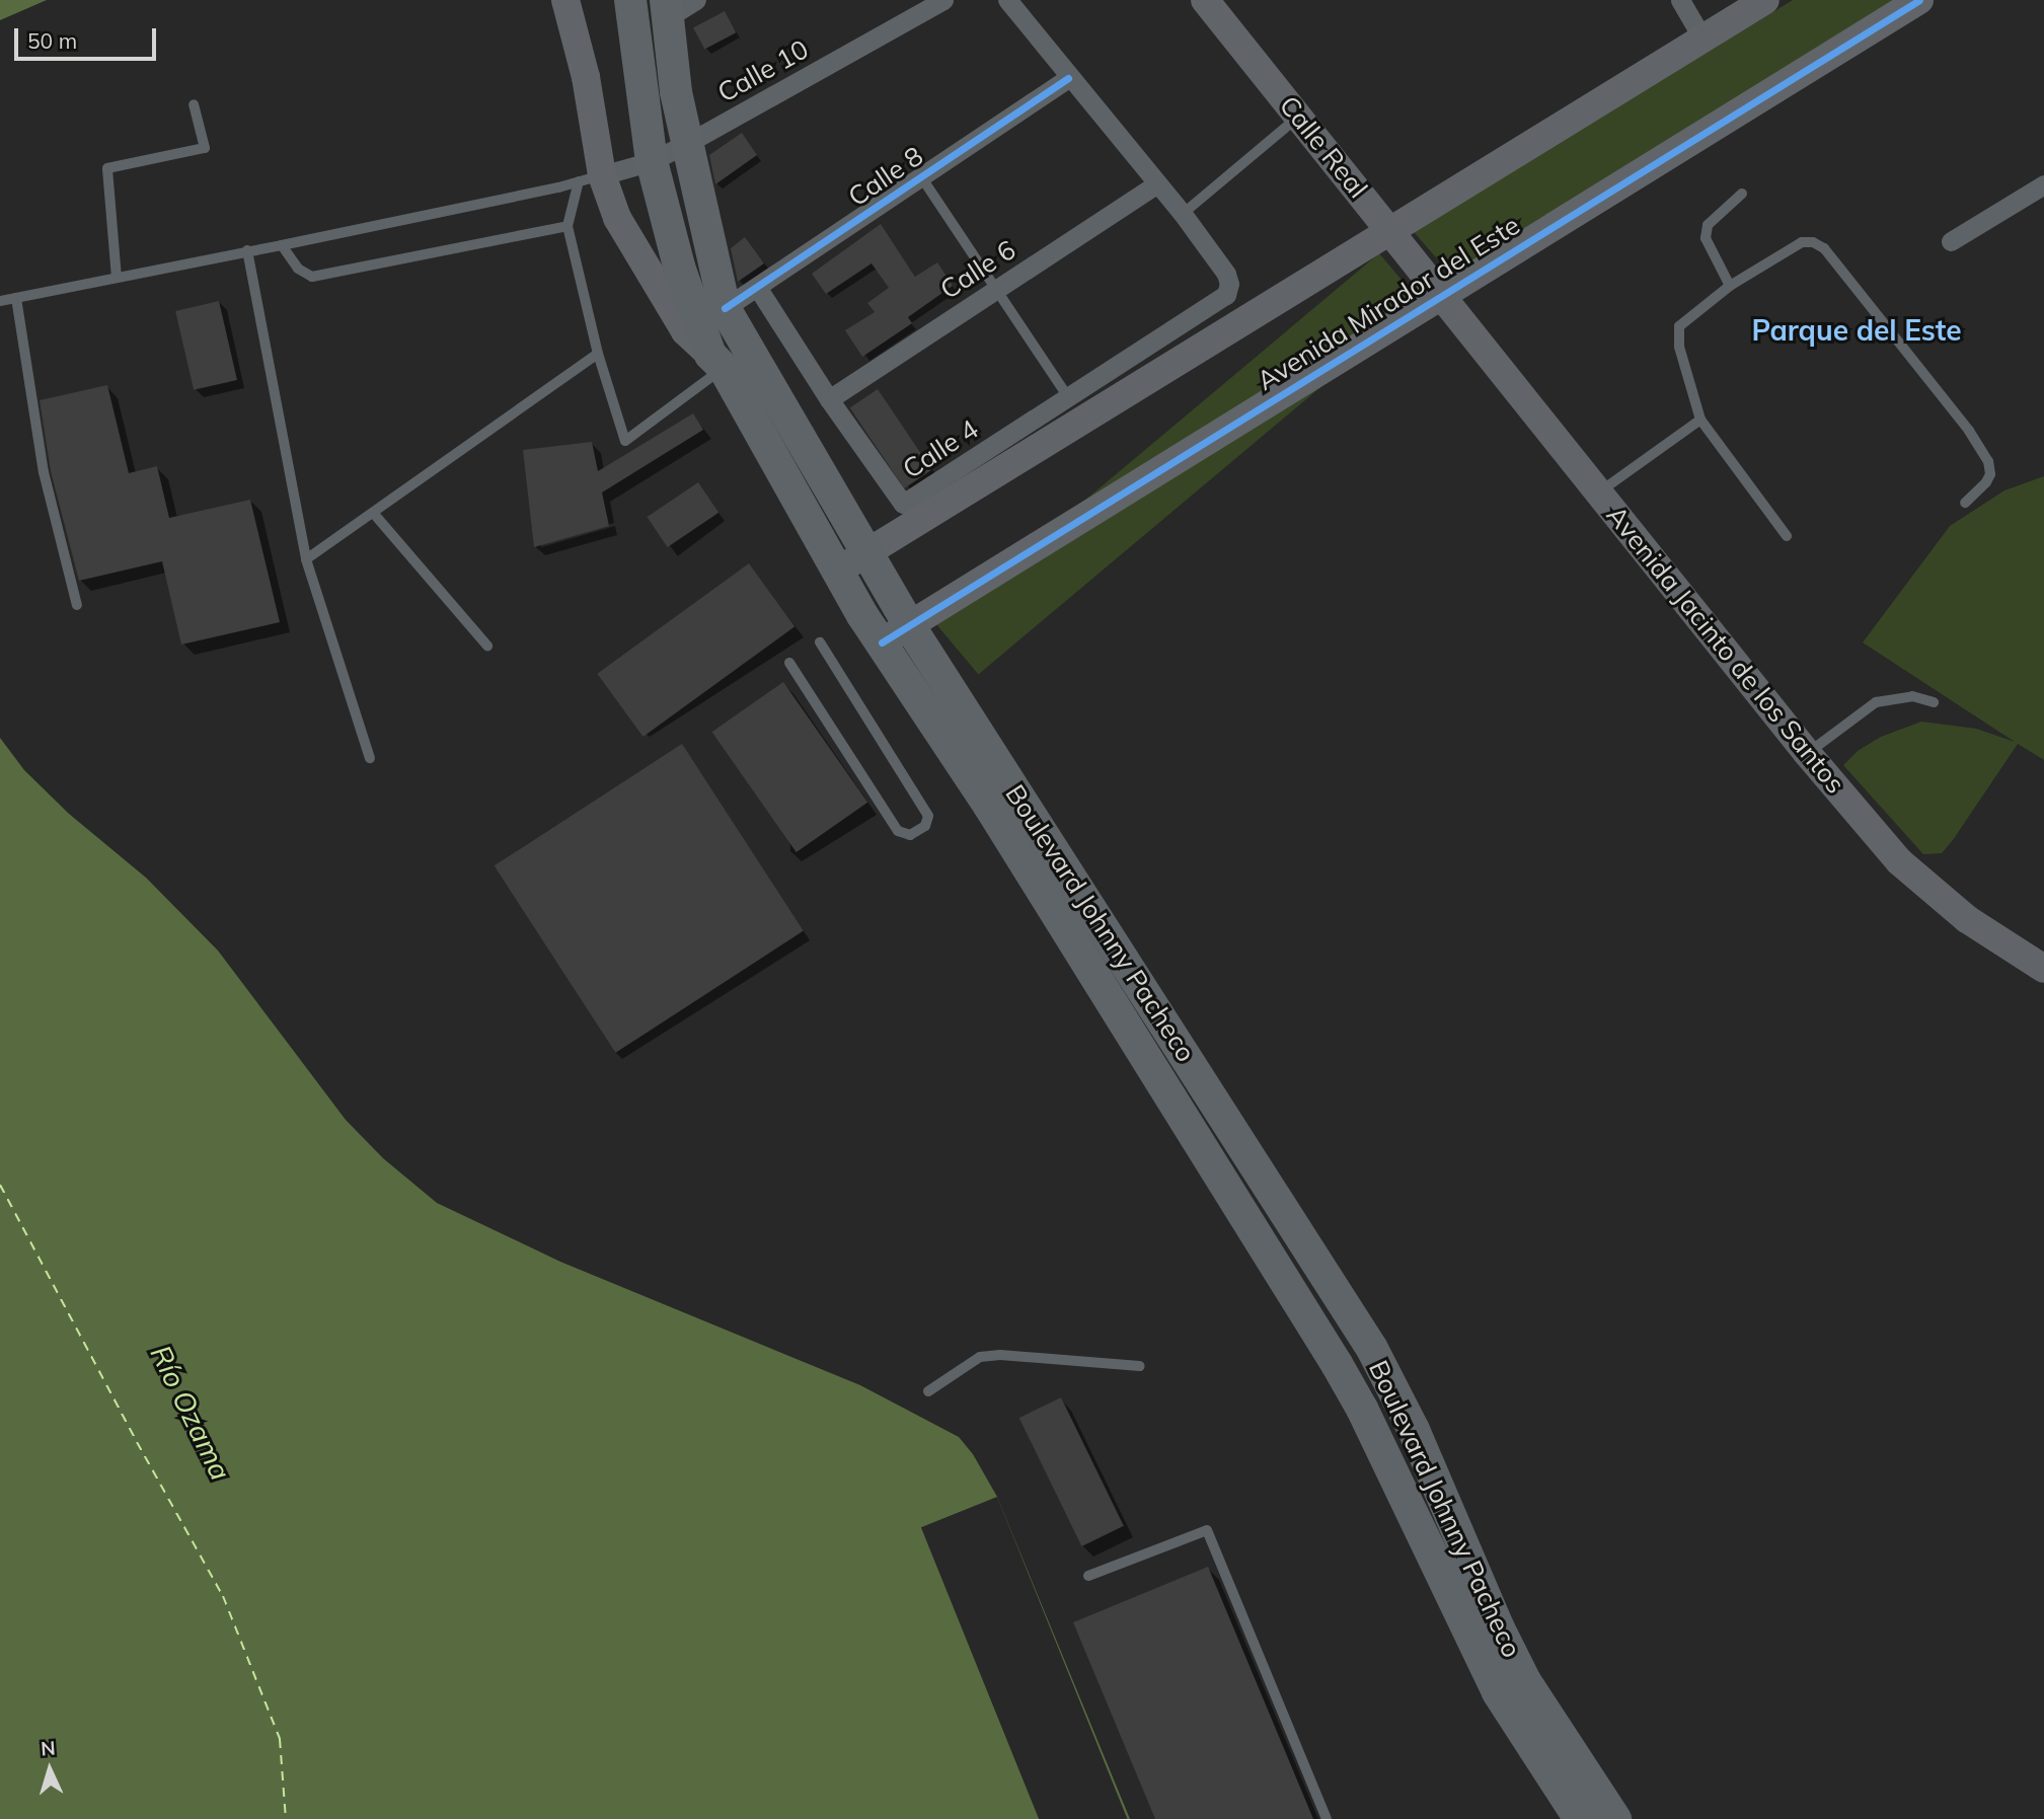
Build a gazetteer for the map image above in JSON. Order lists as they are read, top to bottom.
{
  "streets": {
    "main road": ["Boulevard Johnny Pacheco"],
    "street": [
      "Calle 10",
      "Calle Real",
      "Calle 8",
      "Calle 6",
      "Avenida Mirador del Este",
      "Calle 4",
      "Avenida Jacinto de los Santos"
    ]
  },
  "crossings": [
    ["Calle 10", "Boulevard Johnny Pacheco"],
    ["Calle Real", "Avenida Mirador del Este"],
    ["Calle Real", "Avenida Jacinto de los Santos"],
    ["Calle 8", "Calle 4"],
    ["Calle 8", "Boulevard Johnny Pacheco"],
    ["Calle 6", "Calle 4"],
    ["Avenida Mirador del Este", "Avenida Jacinto de los Santos"],
    ["Avenida Mirador del Este", "Boulevard Johnny Pacheco"]
  ],
  "districts": ["Parque del Este"],
  "water": ["Río Ozama"],
  "scale_bar": "50 m",
  "north": "top"
}
